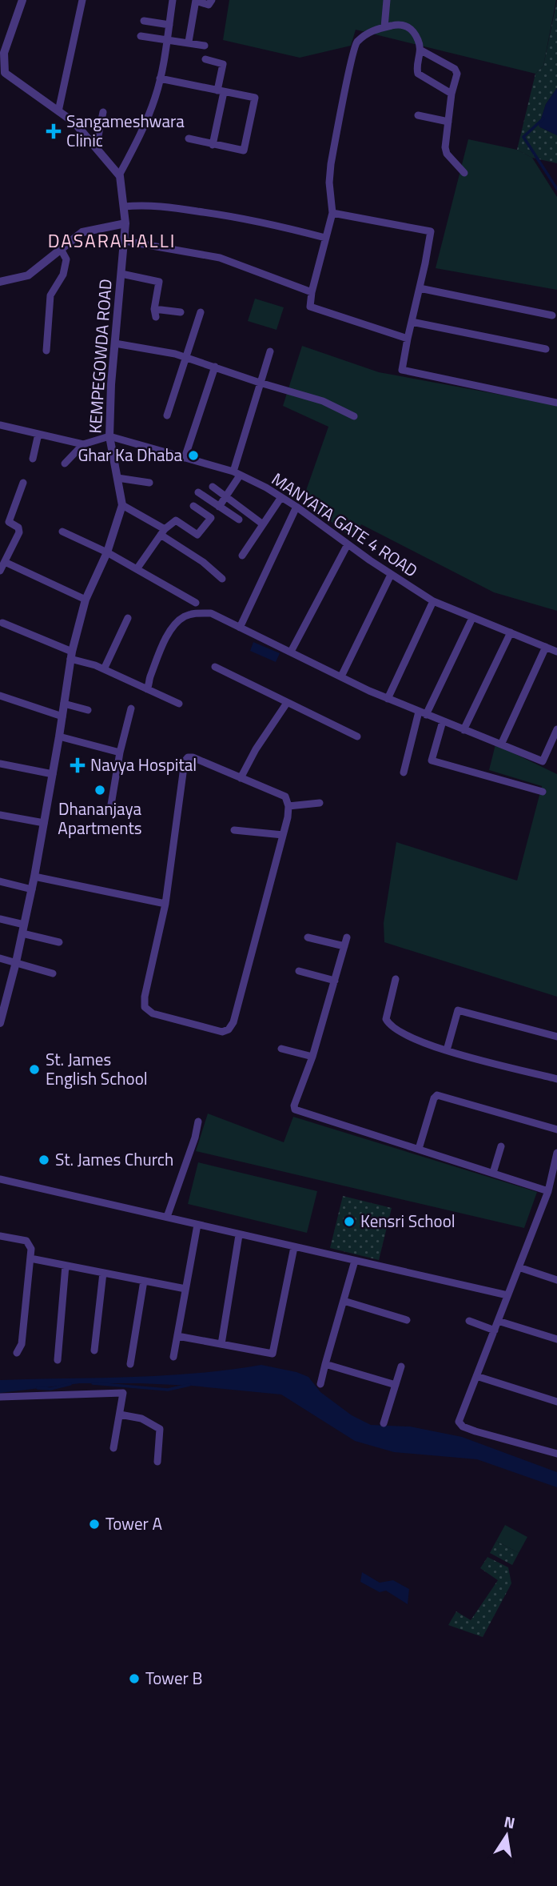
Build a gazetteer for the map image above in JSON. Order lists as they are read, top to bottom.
{
  "streets": {
    "street": ["KEMPEGOWDA ROAD", "MANYATA GATE 4 ROAD"]
  },
  "crossings": [
    ["KEMPEGOWDA ROAD", "MANYATA GATE 4 ROAD"]
  ],
  "districts": ["DASARAHALLI"],
  "places": {
    "health": ["Sangameshwara Clinic", "Navya Hospital"],
    "other": [
      "Ghar Ka Dhaba",
      "Dhananjaya Apartments",
      "St. James English School",
      "St. James Church",
      "Kensri School",
      "Tower A",
      "Tower B"
    ]
  },
  "north": "top"
}
